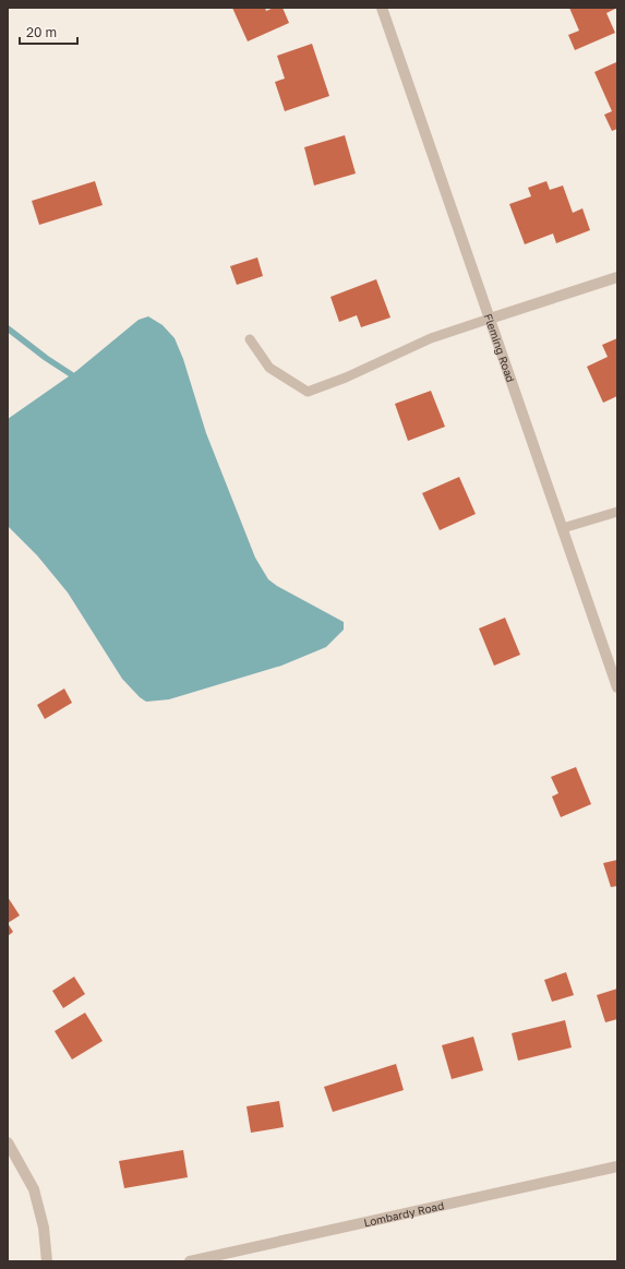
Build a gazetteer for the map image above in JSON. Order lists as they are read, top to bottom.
{
  "streets": {
    "street": ["Fleming Road", "Lombardy Road"]
  },
  "scale_bar": "20 m"
}
